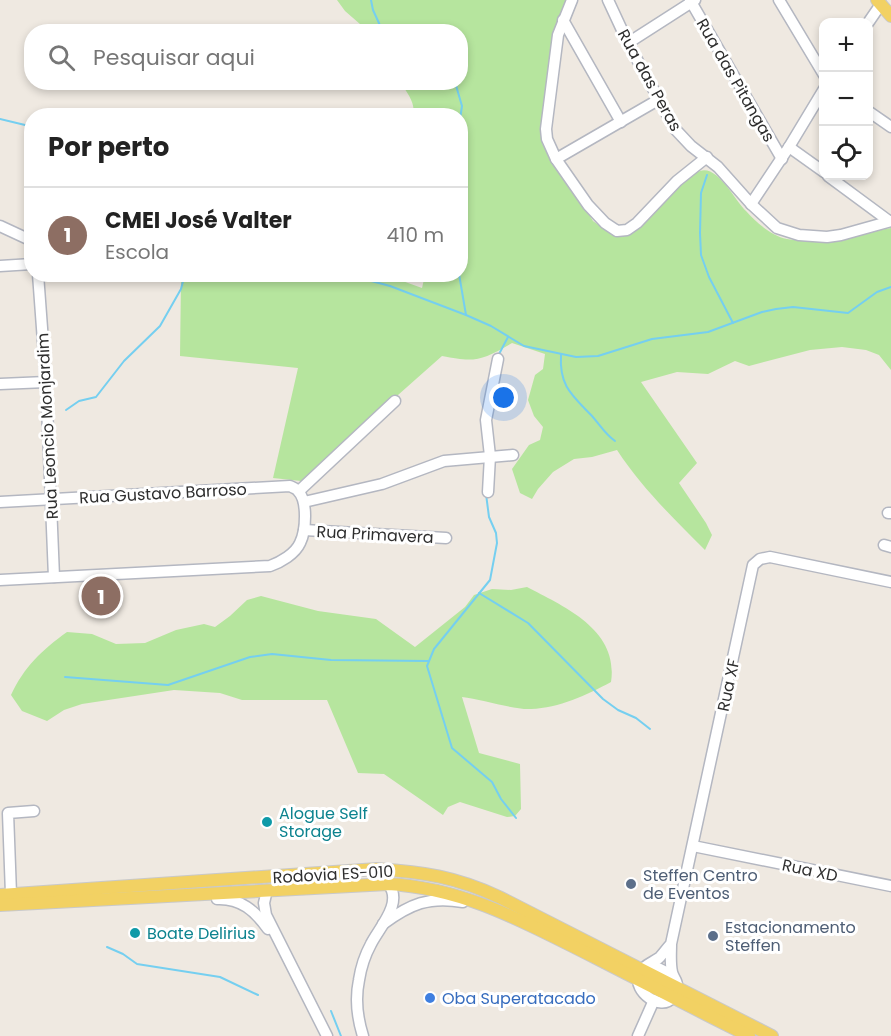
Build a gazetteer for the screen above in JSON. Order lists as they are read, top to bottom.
{
  "streets": {
    "main road": ["Rodovia ES-010"],
    "street": [
      "Rua das Peras",
      "Rua das Pitangas",
      "Rua Leoncio Monjardim",
      "Rua Gustavo Barroso",
      "Rua Primavera",
      "Rua XF",
      "Rua XD"
    ]
  },
  "crossings": [
    ["Rua Leoncio Monjardim", "Rua Gustavo Barroso"],
    ["Rua XF", "Rua XD"],
    ["Rua XF", "Rodovia ES-010"]
  ],
  "places": [
    "Alogue Self Storage",
    "Steffen Centro de Eventos",
    "Boate Delirius",
    "Estacionamento Steffen",
    "Oba Superatacado"
  ],
  "page": {
    "map_buttons": ["+", "−"],
    "search": "Pesquisar aqui",
    "heading": "Por perto",
    "list": [
      {
        "mark": "1",
        "name": "CMEI José Valter",
        "note": "Escola",
        "value": "410 m"
      }
    ],
    "pins": "1"
  }
}
